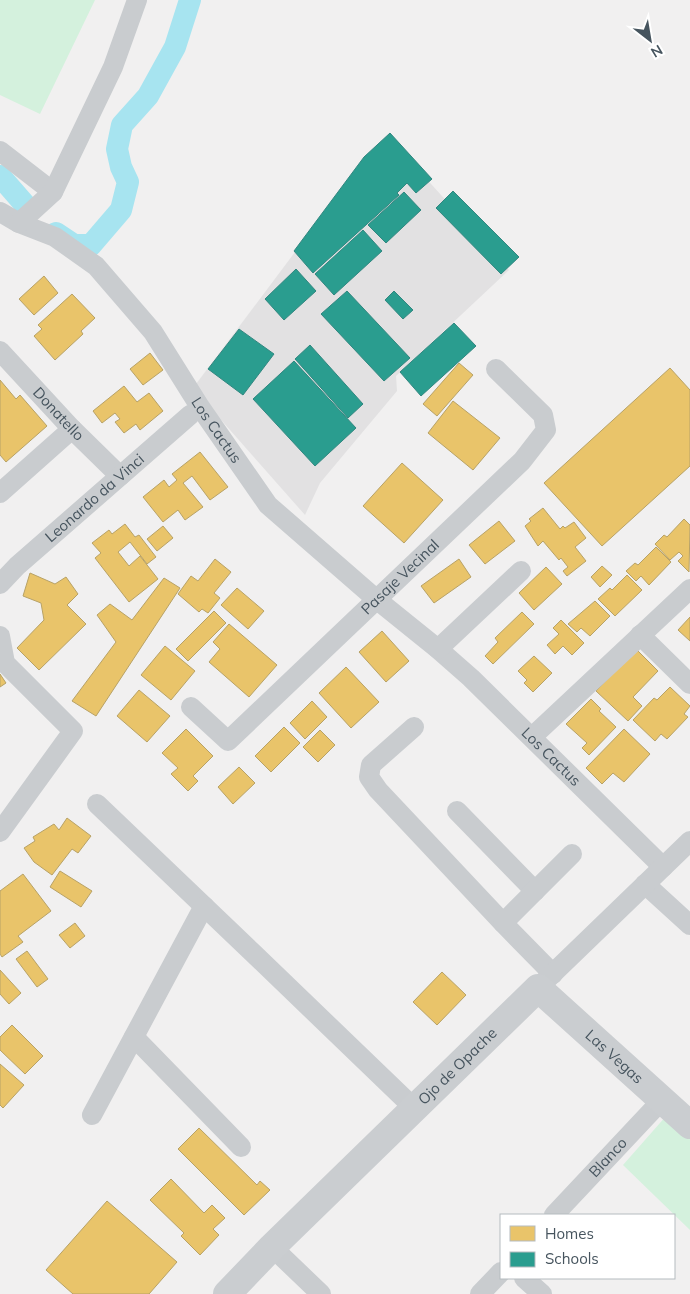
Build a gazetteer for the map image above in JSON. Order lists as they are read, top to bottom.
{
  "streets": {
    "main road": ["Las Vegas", "Ojo de Opache"],
    "street": [
      "Donatello",
      "Los Cactus",
      "Leonardo da Vinci",
      "Pasaje Vecinal",
      "Blanco"
    ]
  },
  "crossings": [
    ["Donatello", "Leonardo da Vinci"],
    ["Los Cactus", "Pasaje Vecinal"],
    ["Los Cactus", "Ojo de Opache"],
    ["Las Vegas", "Ojo de Opache"],
    ["Las Vegas", "Blanco"]
  ],
  "legend": ["Homes", "Schools"],
  "north": "bottom right"
}
